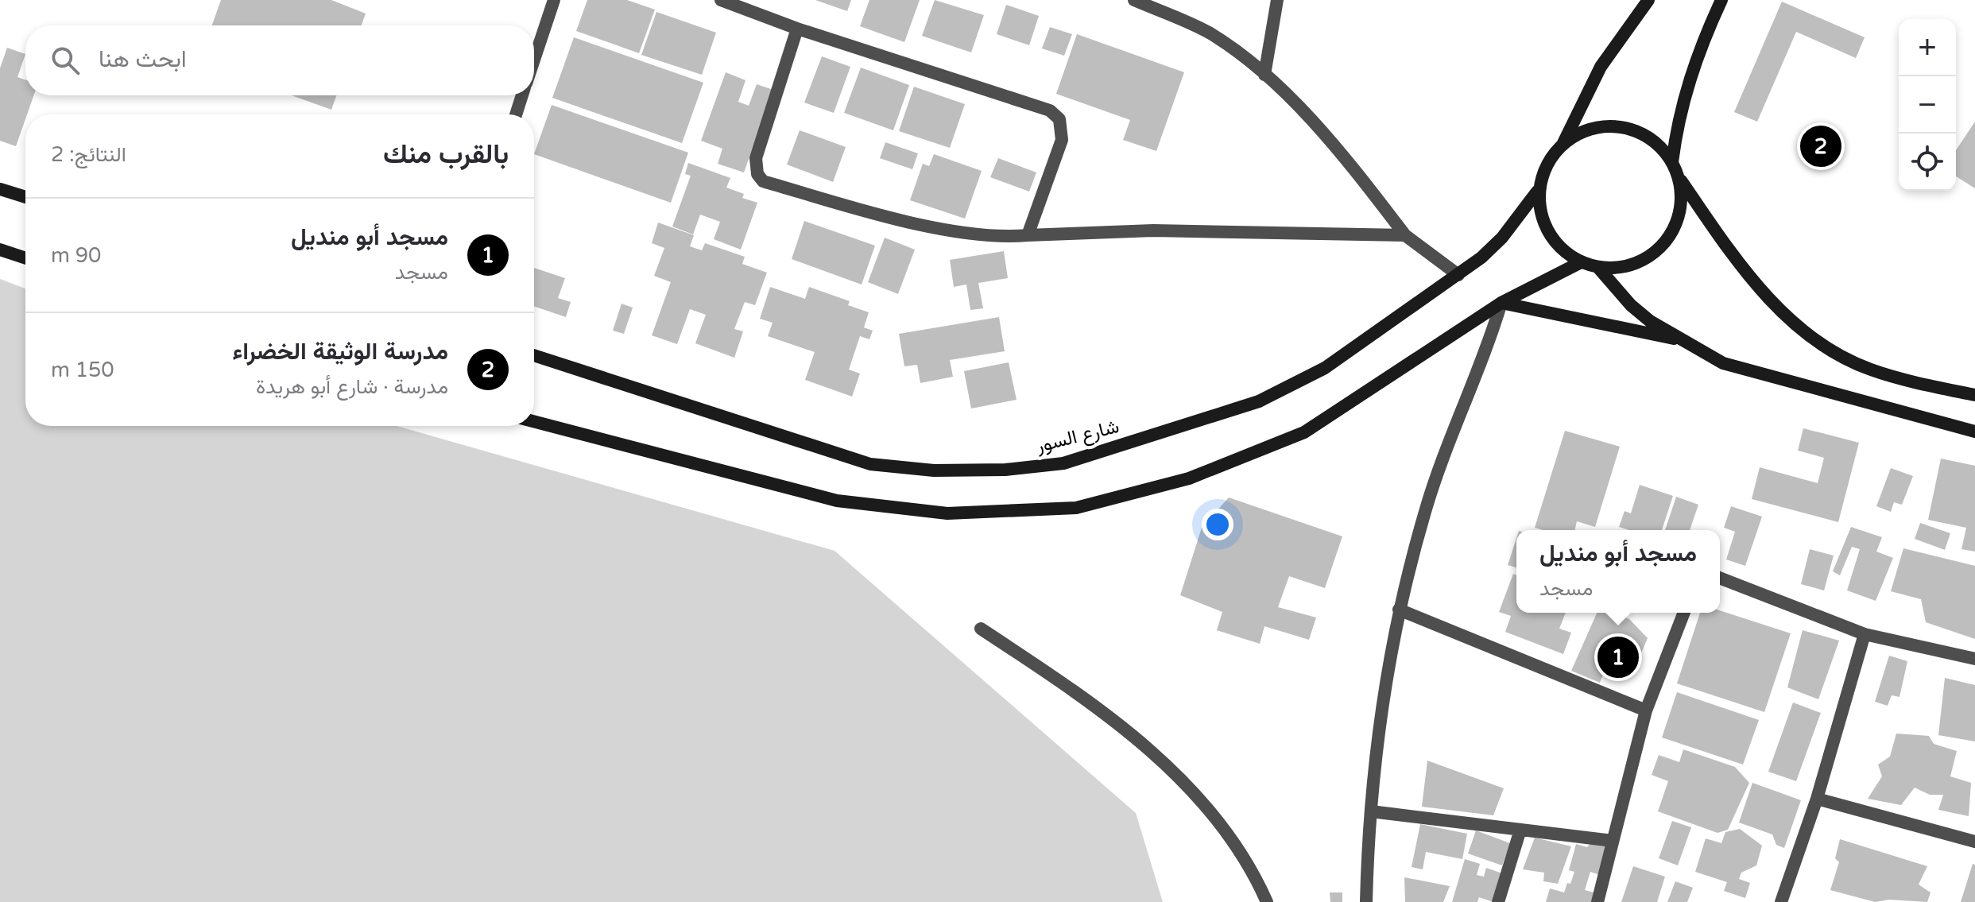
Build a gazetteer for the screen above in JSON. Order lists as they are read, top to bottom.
{
  "streets": {
    "main road": ["شارع السور"]
  },
  "page": {
    "map_buttons": ["+", "−"],
    "search": "ابحث هنا",
    "heading": ["بالقرب منك", "النتائج: 2"],
    "pins": ["2", "1"],
    "list": [
      {
        "mark": "1",
        "name": "مسجد أبو منديل",
        "note": "مسجد",
        "value": "90 m"
      },
      {
        "mark": "2",
        "name": "مدرسة الوثيقة الخضراء",
        "note": "مدرسة · شارع أبو هريدة",
        "value": "150 m"
      }
    ],
    "popup": ["مسجد أبو منديل", "مسجد"]
  }
}
